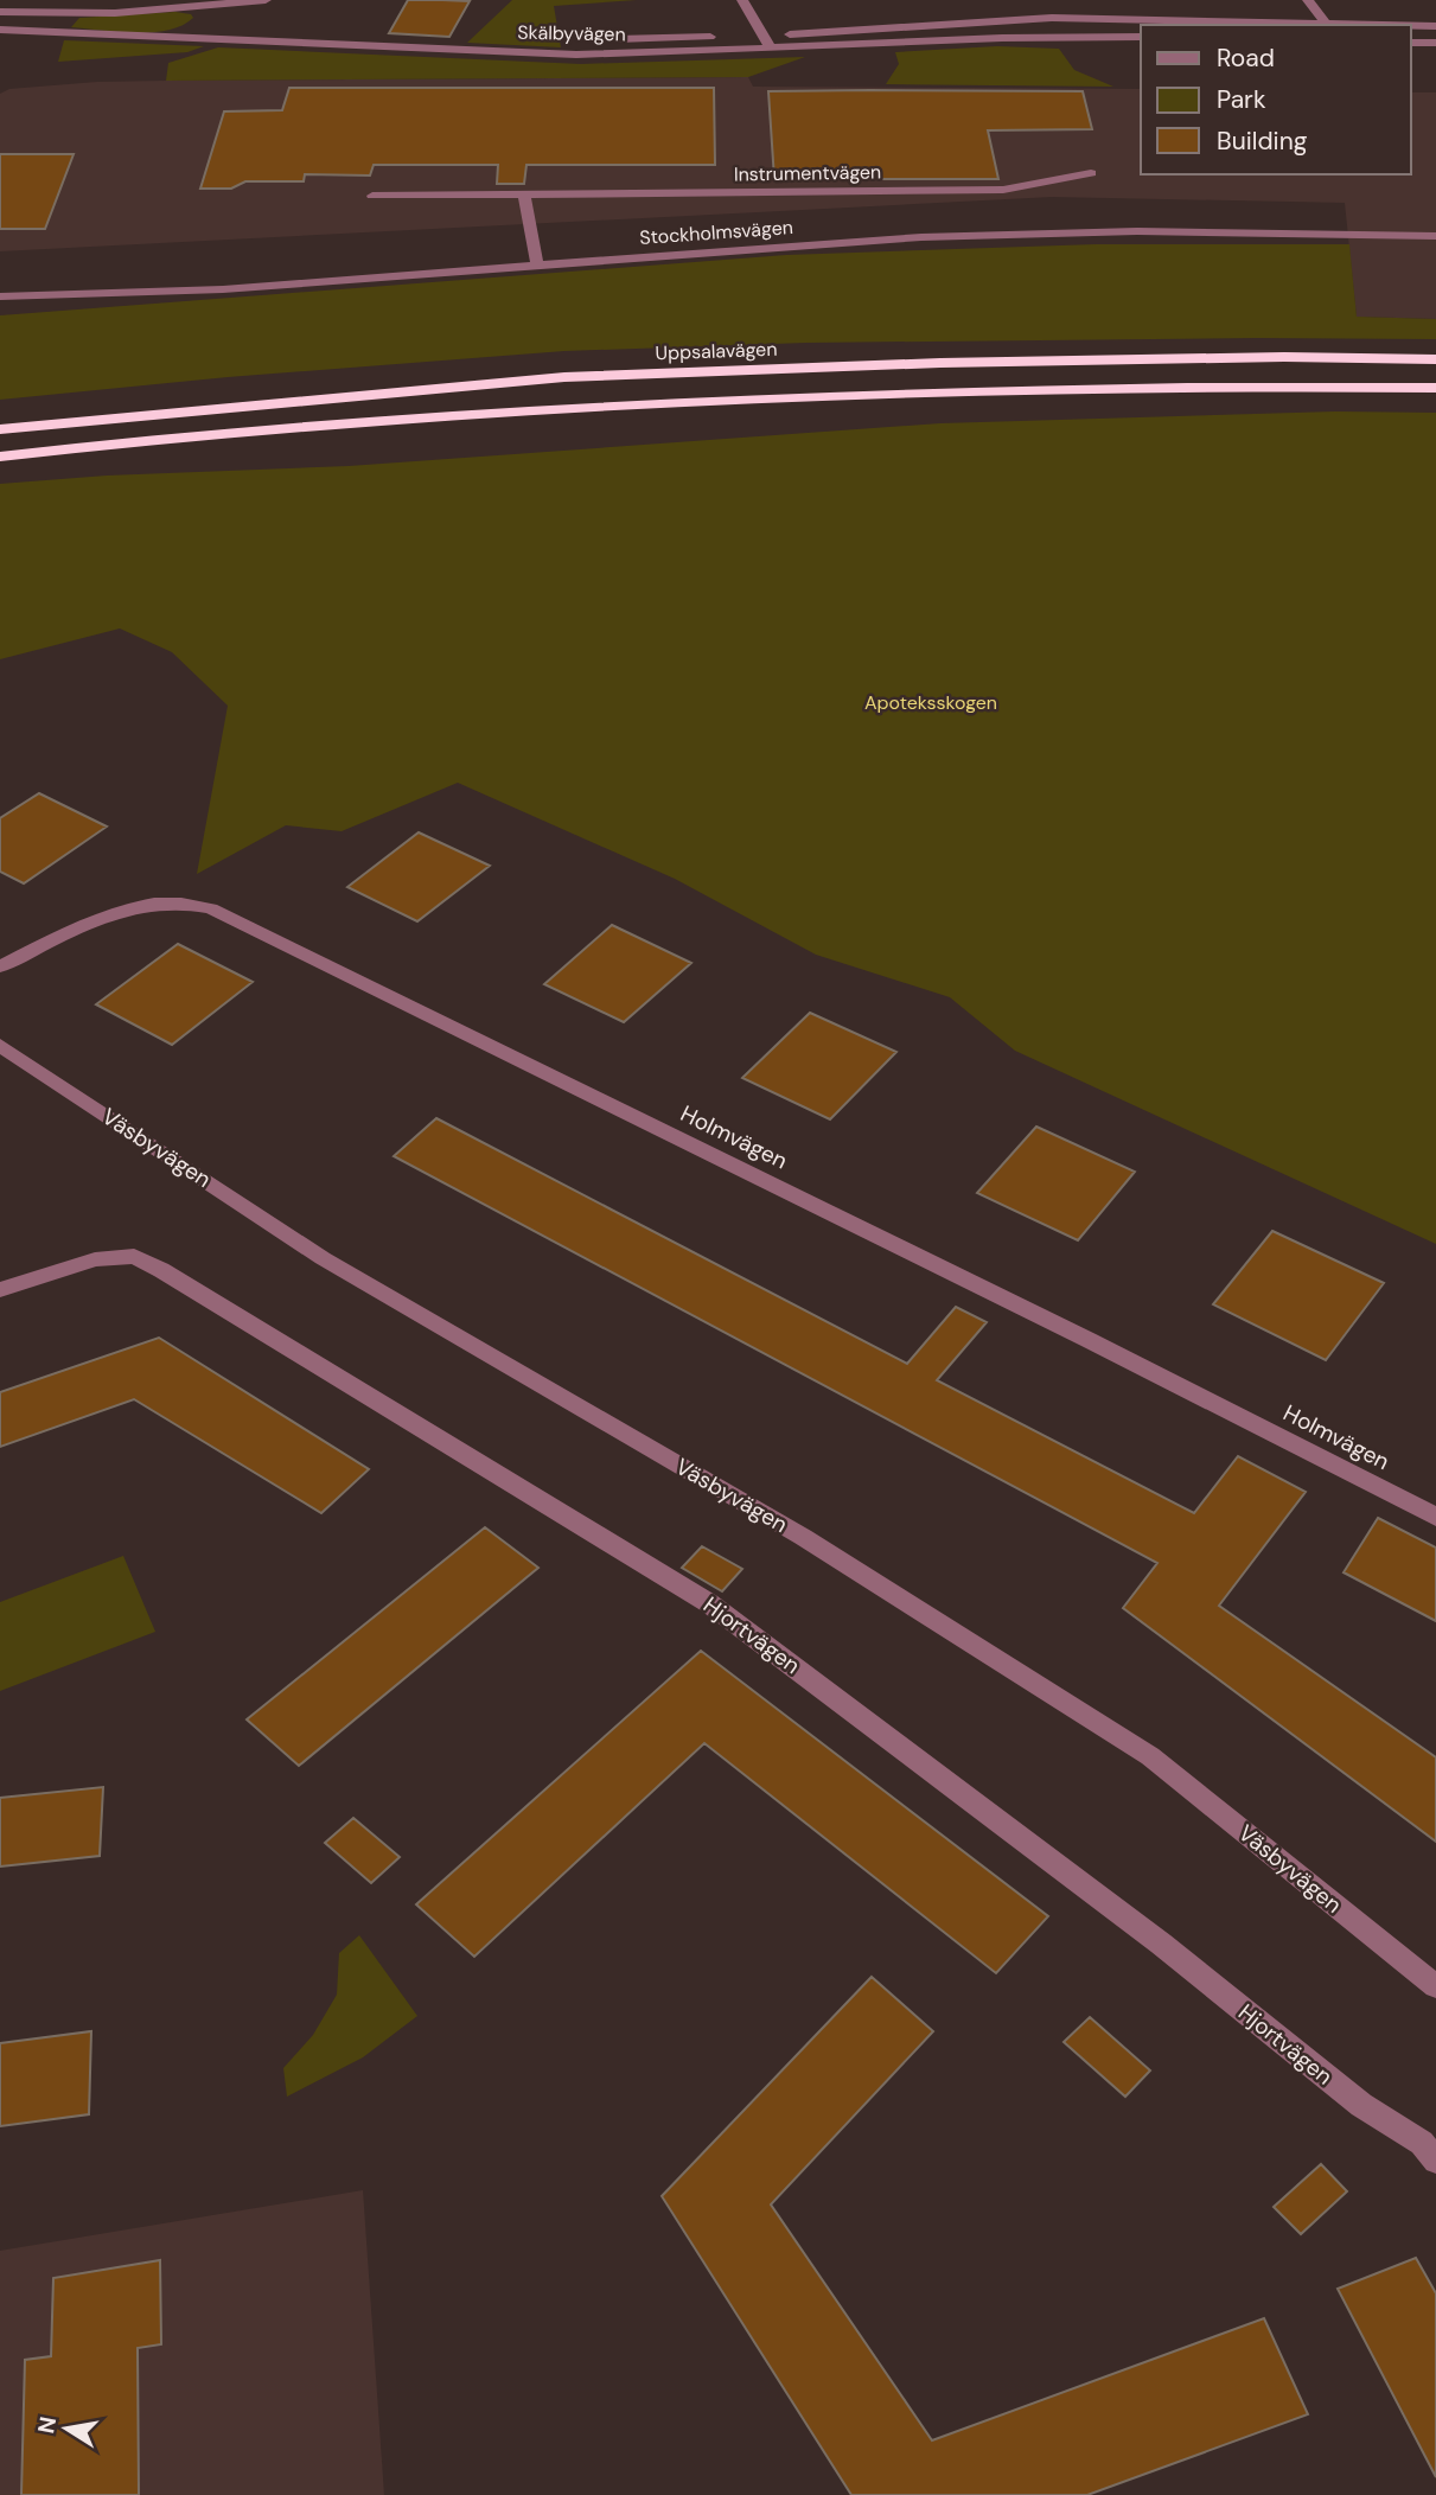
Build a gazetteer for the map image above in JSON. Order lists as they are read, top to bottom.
{
  "streets": {
    "highway": ["Uppsalavägen"],
    "street": [
      "Skälbyvägen",
      "Instrumentvägen",
      "Stockholmsvägen",
      "Holmvägen",
      "Väsbyvägen",
      "Hjortvägen"
    ]
  },
  "parks": ["Apoteksskogen"],
  "legend": ["Road", "Park", "Building"],
  "north": "left"
}
